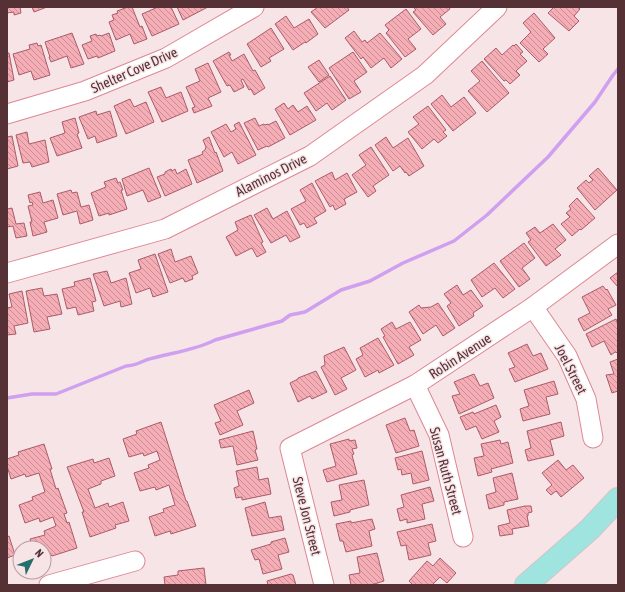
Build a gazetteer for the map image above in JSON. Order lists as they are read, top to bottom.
{
  "streets": {
    "street": [
      "Shelter Cove Drive",
      "Alaminos Drive",
      "Robin Avenue",
      "Joel Street",
      "Susan Ruth Street",
      "Steve Jon Street"
    ]
  },
  "crossings": [
    ["Robin Avenue", "Joel Street"],
    ["Robin Avenue", "Susan Ruth Street"],
    ["Robin Avenue", "Steve Jon Street"]
  ],
  "north": "top right"
}
